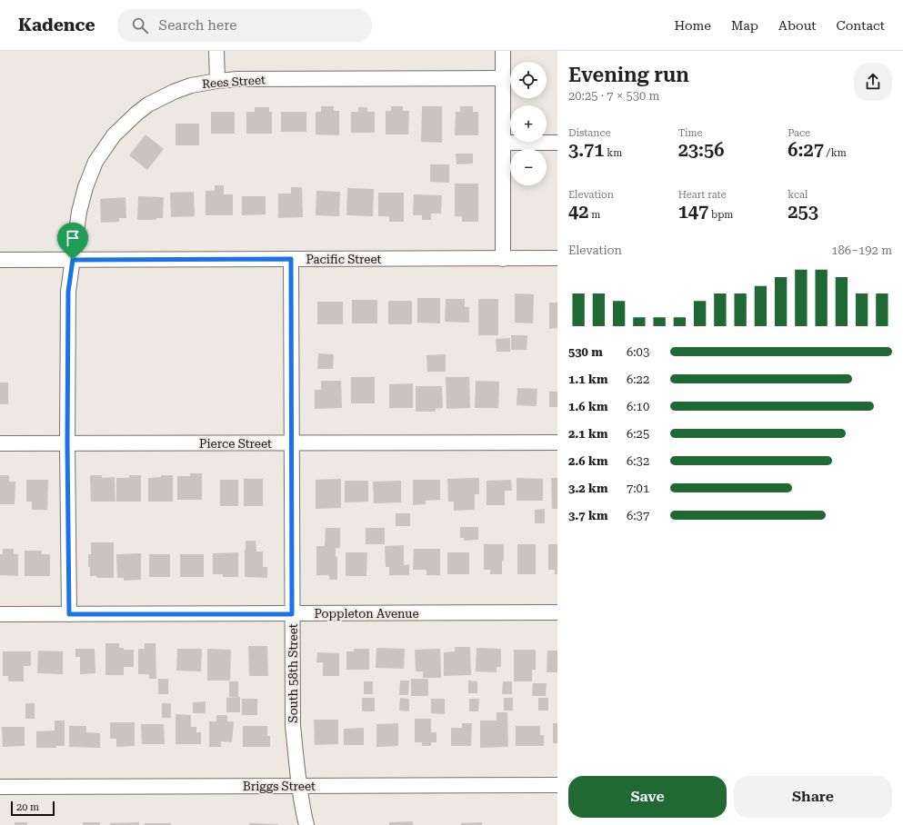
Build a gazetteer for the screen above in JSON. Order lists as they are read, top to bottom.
{
  "streets": {
    "street": [
      "Rees Street",
      "Pacific Street",
      "Pierce Street",
      "Poppleton Avenue",
      "South 58th Street",
      "Briggs Street"
    ]
  },
  "crossings": [
    ["Rees Street", "Pacific Street"],
    ["Rees Street", "Pierce Street"],
    ["Rees Street", "Poppleton Avenue"],
    ["Pacific Street", "South 58th Street"],
    ["Pierce Street", "South 58th Street"],
    ["Poppleton Avenue", "South 58th Street"],
    ["South 58th Street", "Briggs Street"]
  ],
  "scale_bar": "20 m",
  "page": {
    "header": "Kadence",
    "search": "Search here",
    "nav": [
      "Home",
      "Map",
      "About",
      "Contact"
    ],
    "heading": ["Evening run", "20:25 · 7 × 530 m"],
    "map_buttons": ["+", "−"],
    "stats": [
      ["Distance", "3.71 km"],
      ["Time", "23:56"],
      ["Pace", "6:27 /km"],
      ["Elevation", "42 m"],
      ["Heart rate", "147 bpm"],
      ["kcal", "253"]
    ],
    "chart": ["Elevation", "186–192 m"],
    "list": [
      {
        "name": "530 m",
        "note": "6:03"
      },
      {
        "name": "1.1 km",
        "note": "6:22"
      },
      {
        "name": "1.6 km",
        "note": "6:10"
      },
      {
        "name": "2.1 km",
        "note": "6:25"
      },
      {
        "name": "2.6 km",
        "note": "6:32"
      },
      {
        "name": "3.2 km",
        "note": "7:01"
      },
      {
        "name": "3.7 km",
        "note": "6:37"
      }
    ],
    "buttons": ["Save", "Share"],
    "scale": "20 m"
  }
}
